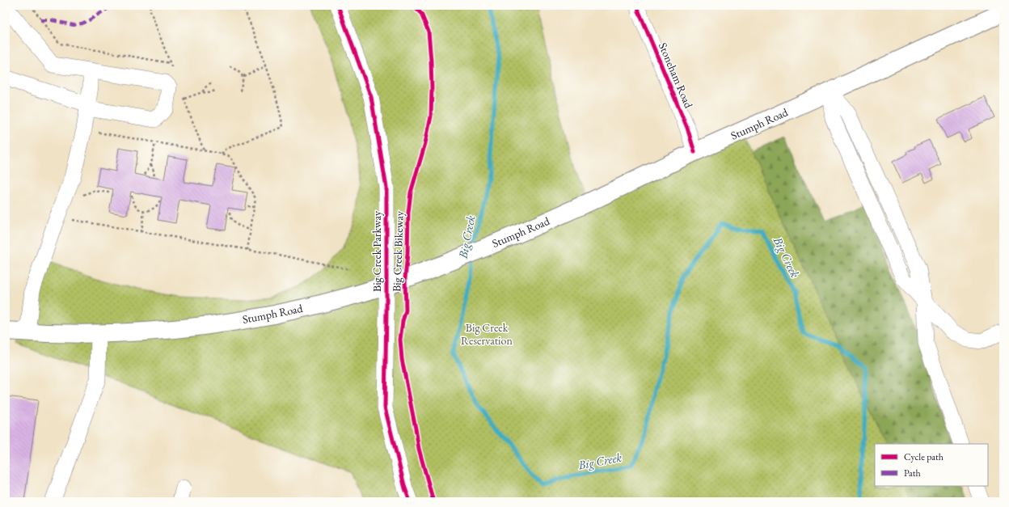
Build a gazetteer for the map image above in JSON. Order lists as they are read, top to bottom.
{
  "streets": {
    "main road": ["Stumph Road"],
    "street": ["Stoneham Road", "Big Creek Parkway"],
    "cycle path": ["Big Creek Bikeway"]
  },
  "crossings": [
    ["Stoneham Road", "Stumph Road"],
    ["Stumph Road", "Big Creek Parkway"]
  ],
  "water": ["Big Creek"],
  "parks": ["Big Creek Reservation"],
  "legend": ["Cycle path", "Path"]
}
